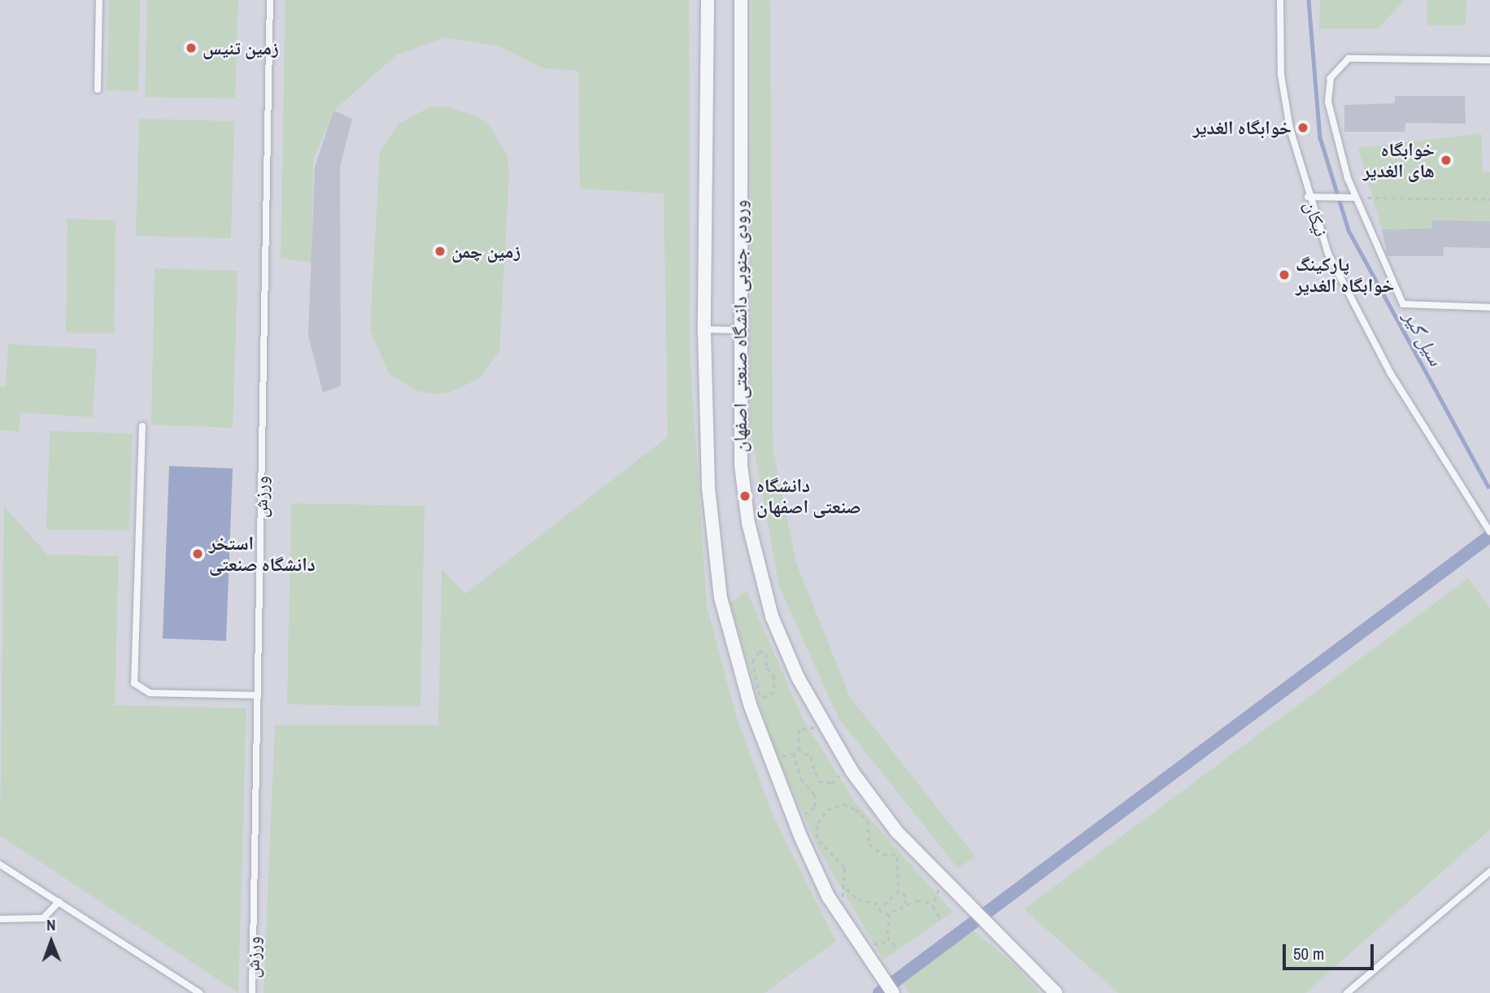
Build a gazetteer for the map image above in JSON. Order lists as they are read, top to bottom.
{
  "streets": {
    "street": ["ورودی جنوبی دانشگاه صنعتی اصفهان"],
    "lane": ["نیکان", "ورزش"]
  },
  "water": ["سیل گیر"],
  "places": [
    "زمین تنیس",
    "خوابگاه الغدیر",
    "خوابگاه های الغدیر",
    "زمین چمن",
    "پارکینگ خوابگاه الغدیر",
    "دانشگاه صنعتی اصفهان",
    "استخر دانشگاه صنعتی"
  ],
  "scale_bar": "50 m",
  "north": "top"
}
